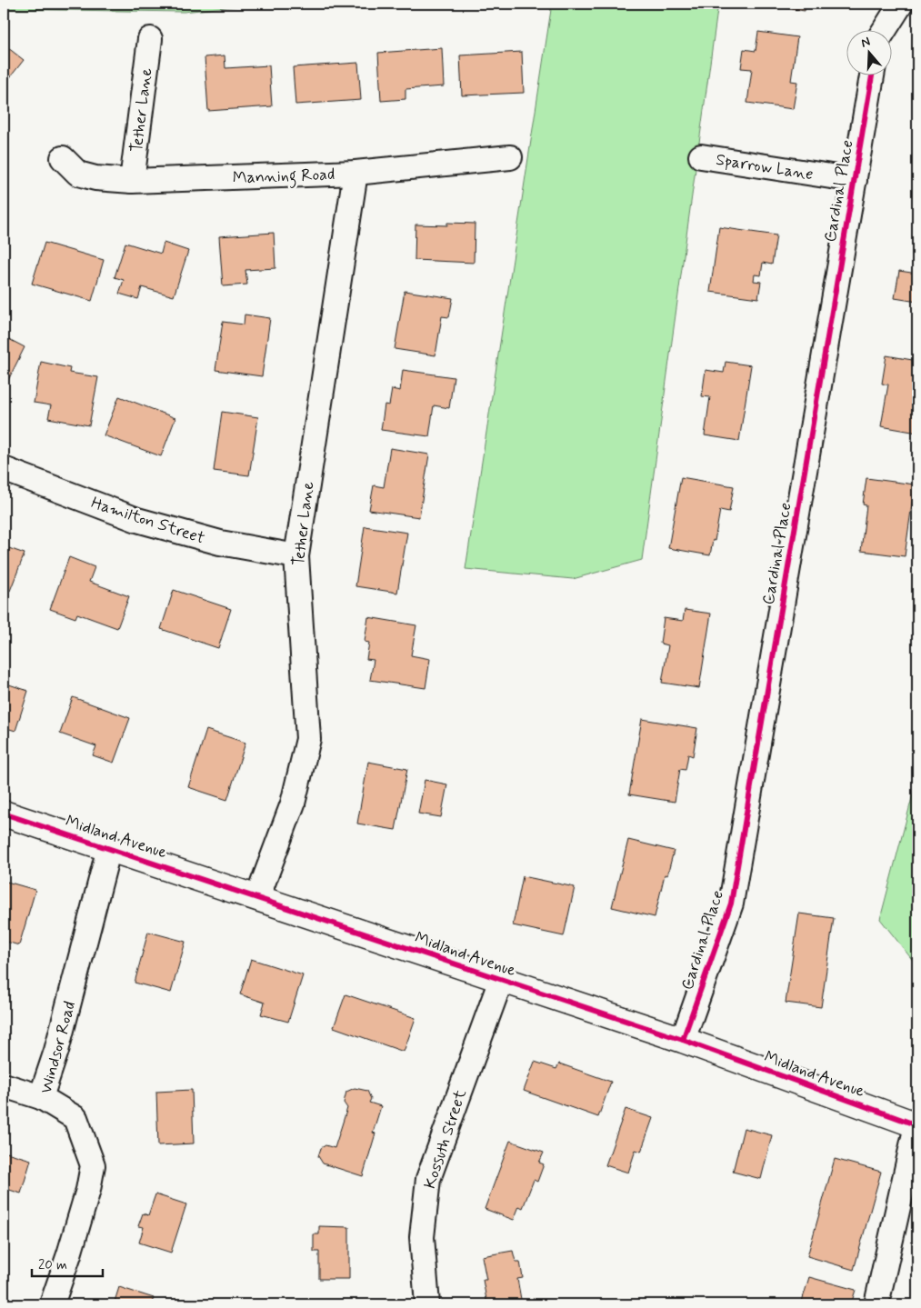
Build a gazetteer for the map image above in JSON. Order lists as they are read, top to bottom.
{
  "streets": {
    "street": [
      "Tether Lane",
      "Sparrow Lane",
      "Manning Road",
      "Cardinal Place",
      "Hamilton Street",
      "Midland Avenue",
      "Windsor Road",
      "Kossuth Street"
    ]
  },
  "crossings": [
    ["Tether Lane", "Manning Road"],
    ["Tether Lane", "Hamilton Street"],
    ["Tether Lane", "Midland Avenue"],
    ["Sparrow Lane", "Cardinal Place"],
    ["Cardinal Place", "Midland Avenue"],
    ["Midland Avenue", "Windsor Road"],
    ["Midland Avenue", "Kossuth Street"]
  ],
  "scale_bar": "20 m",
  "north": "top"
}
